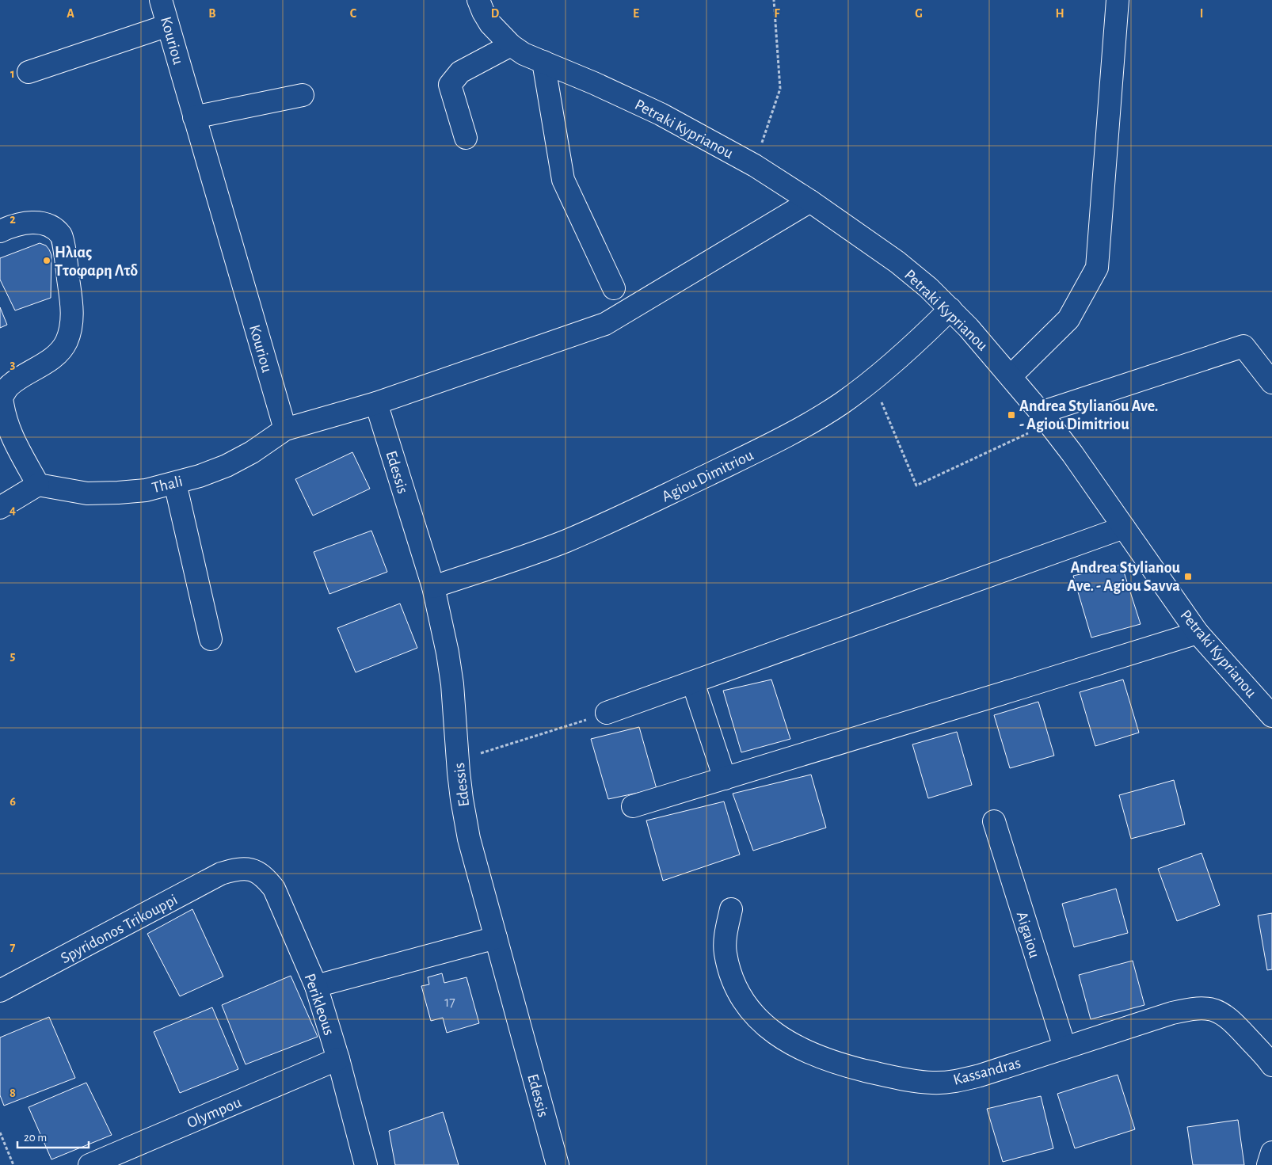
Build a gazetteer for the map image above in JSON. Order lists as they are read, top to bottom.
{
  "streets": {
    "street": [
      "Kouriou",
      "Petraki Kyprianou",
      "Edessis",
      "Agiou Dimitriou",
      "Thali",
      "Spyridonos Trikouppi",
      "Aigaiou",
      "Perikleous",
      "Kassandras",
      "Olympou"
    ]
  },
  "crossings": [
    ["Kouriou", "Thali"],
    ["Petraki Kyprianou", "Agiou Dimitriou"],
    ["Edessis", "Agiou Dimitriou"],
    ["Spyridonos Trikouppi", "Perikleous"],
    ["Aigaiou", "Kassandras"],
    ["Perikleous", "Olympou"]
  ],
  "places": {
    "other": ["Ηλιας Ττοφαρη Λτδ"],
    "transit": ["Andrea Stylianou Ave. - Agiou Dimitriou", "Andrea Stylianou Ave. - Agiou Savva"]
  },
  "house_numbers": ["17"],
  "scale_bar": "20 m",
  "grid": {
    "columns": [
      "A",
      "B",
      "C",
      "D",
      "E",
      "F",
      "G",
      "H",
      "I"
    ],
    "rows": [
      "1",
      "2",
      "3",
      "4",
      "5",
      "6",
      "7",
      "8"
    ]
  }
}
